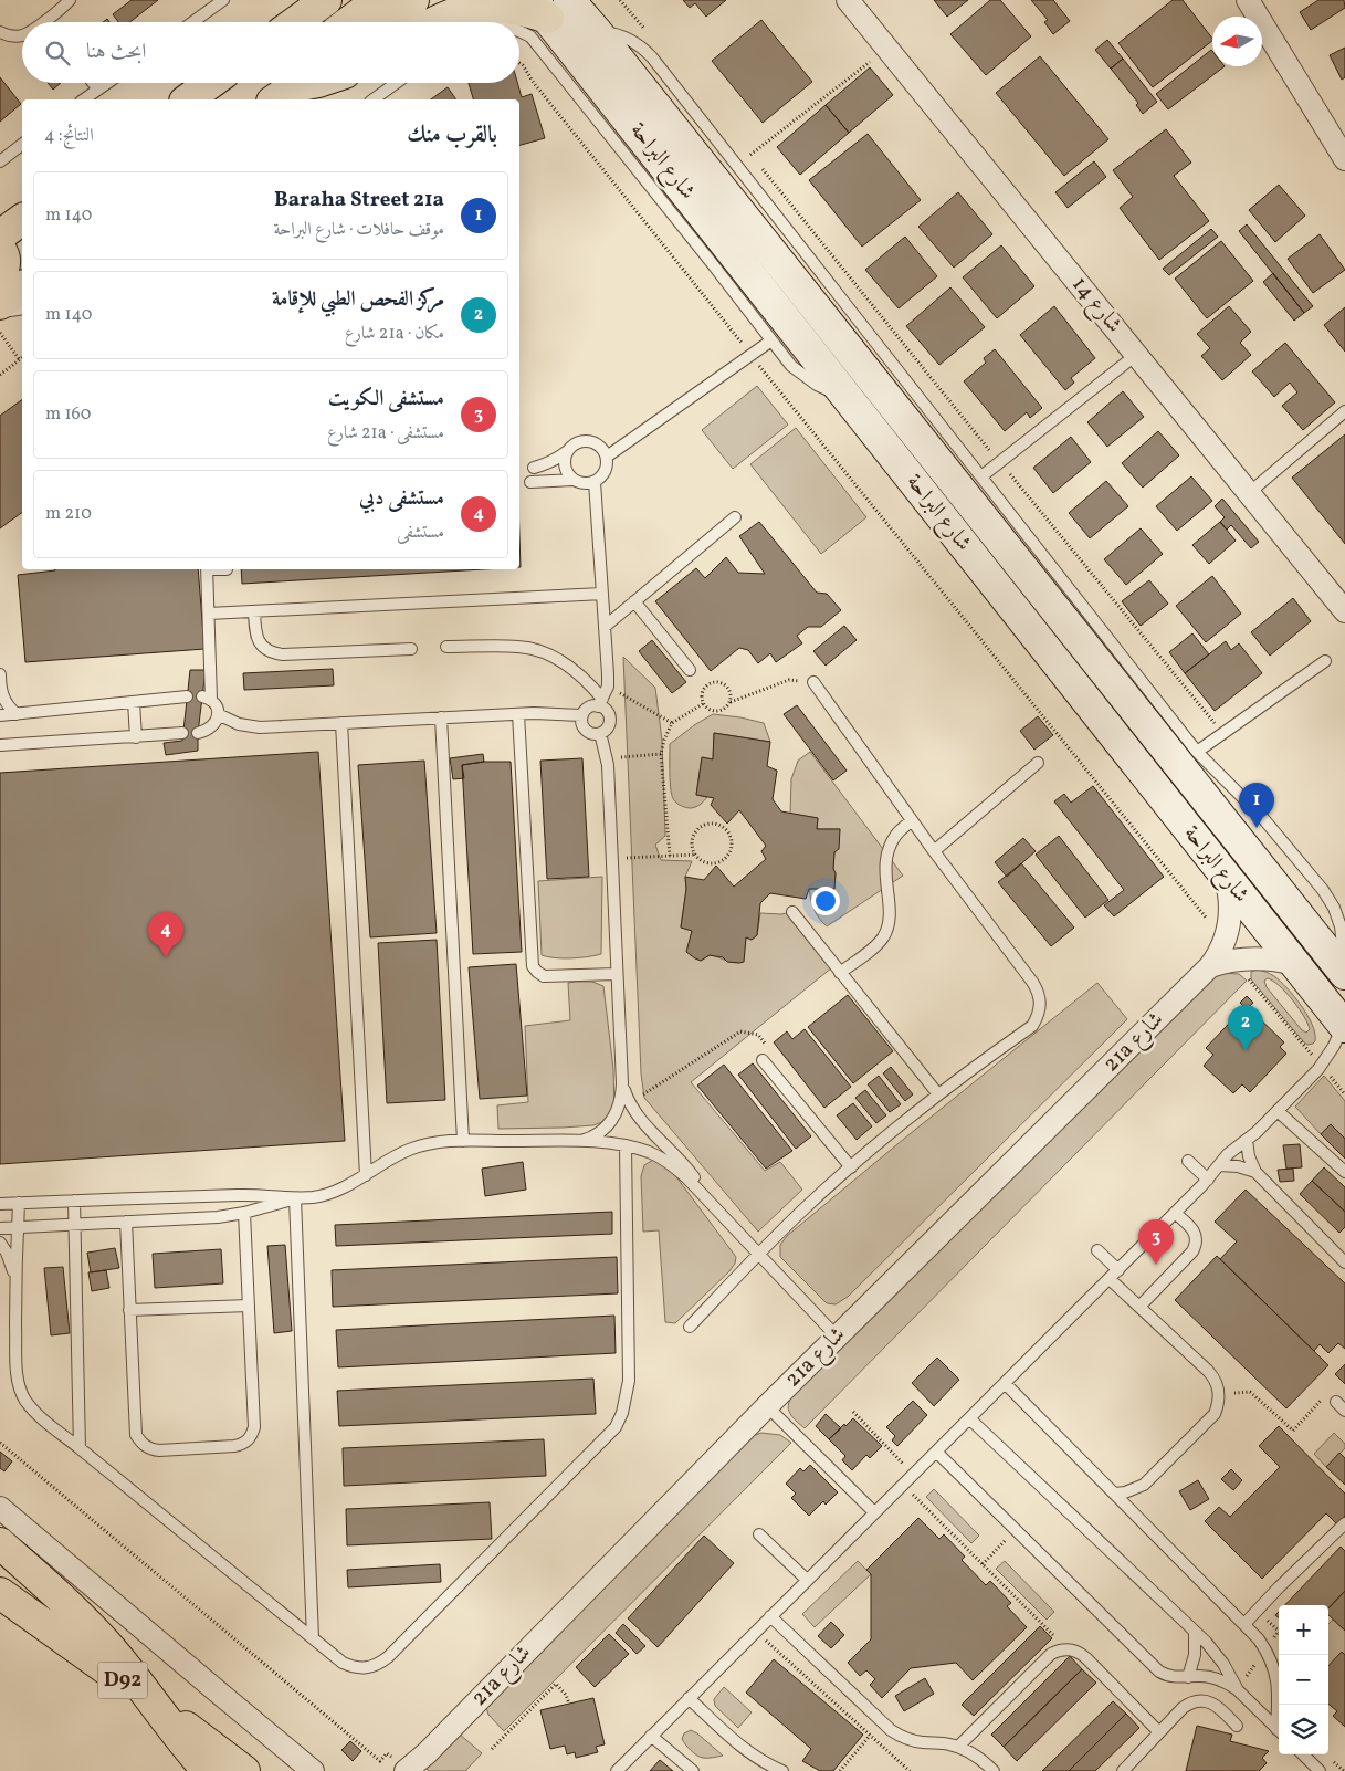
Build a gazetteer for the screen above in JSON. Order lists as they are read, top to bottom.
{
  "streets": {
    "main road": ["D92"],
    "street": ["شارع البراحة", "شارع 14", "21a شارع"]
  },
  "crossings": [
    ["شارع البراحة", "21a شارع"]
  ],
  "north": "left",
  "page": {
    "search": "ابحث هنا",
    "heading": ["بالقرب منك", "النتائج: 4"],
    "list": [
      {
        "mark": "1",
        "name": "Baraha Street 21a",
        "note": "موقف حافلات · شارع البراحة",
        "value": "140 m"
      },
      {
        "mark": "2",
        "name": "مركز الفحص الطبي للإقامة",
        "note": "مكان · 21a شارع",
        "value": "140 m"
      },
      {
        "mark": "3",
        "name": "مستشفى الكويت",
        "note": "مستشفى · 21a شارع",
        "value": "160 m"
      },
      {
        "mark": "4",
        "name": "مستشفى دبي",
        "note": "مستشفى",
        "value": "210 m"
      }
    ],
    "pins": [
      "1",
      "4",
      "2",
      "3"
    ],
    "map_buttons": ["+", "−"]
  }
}
